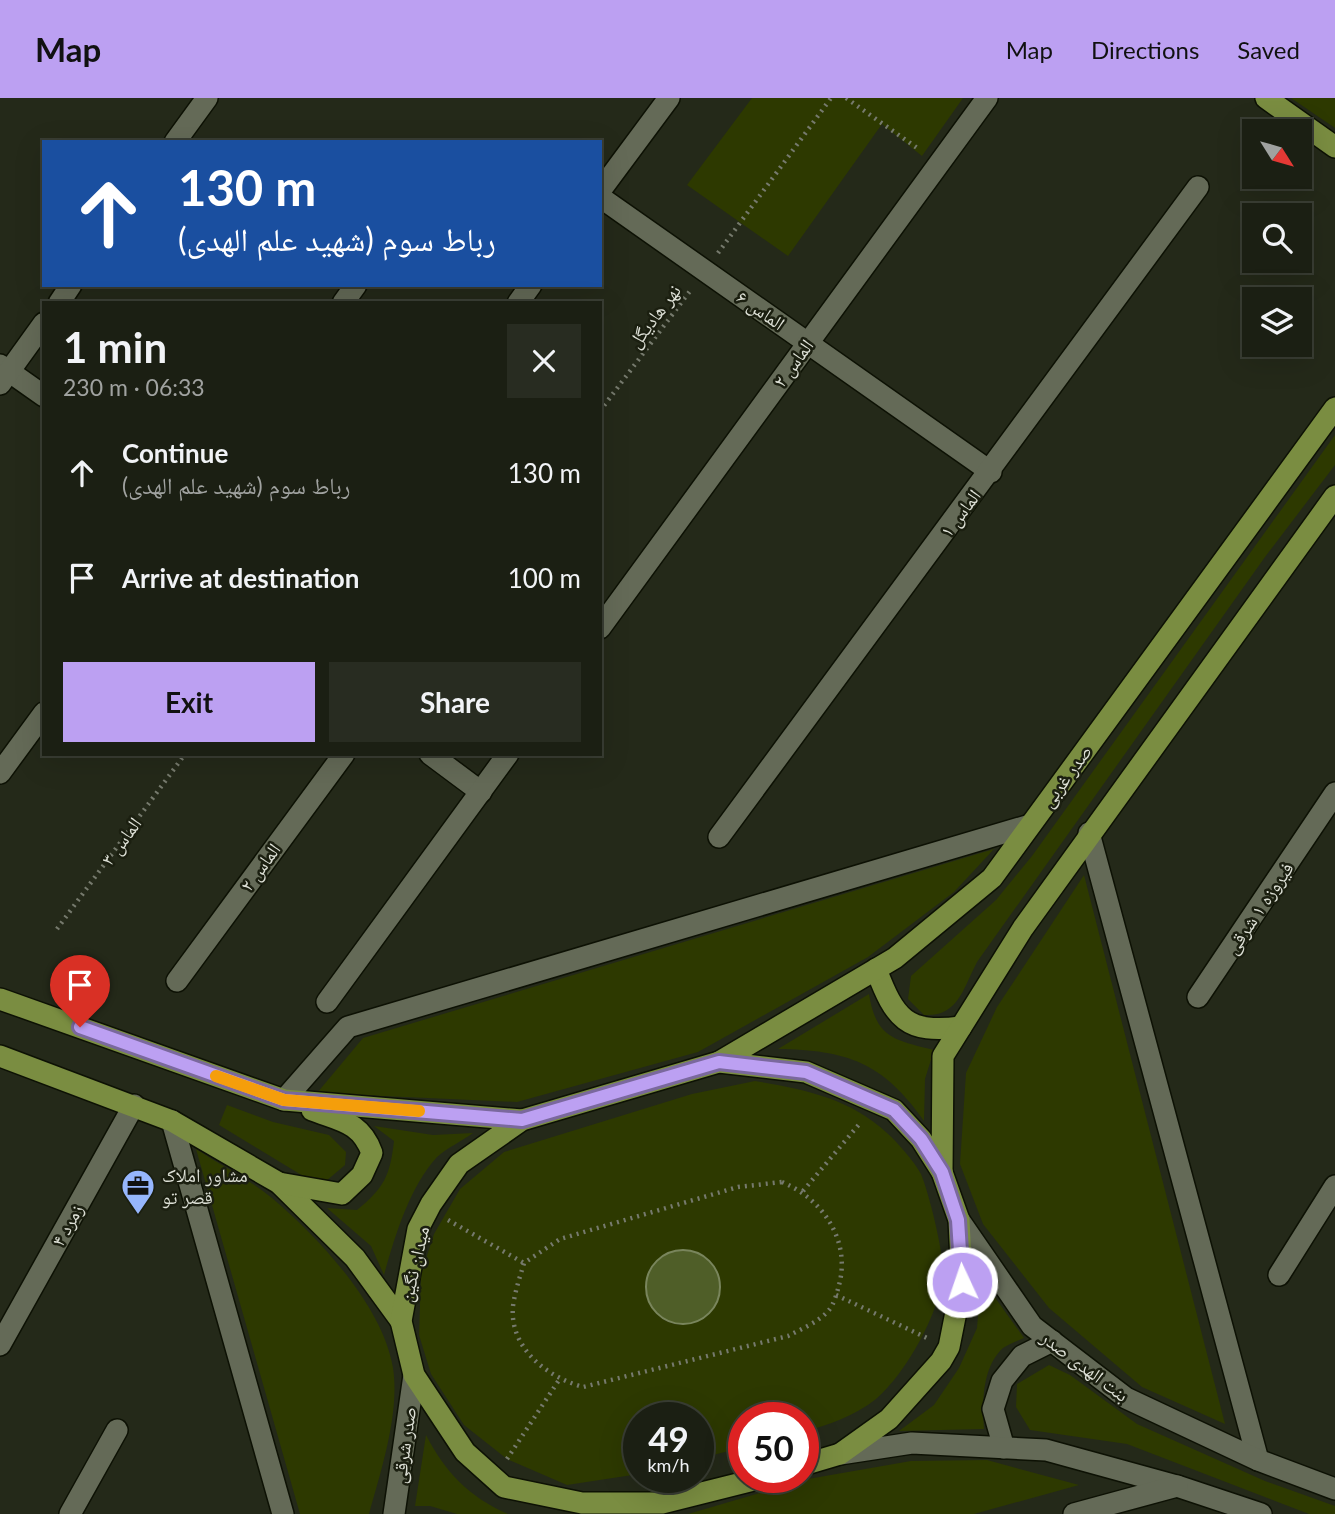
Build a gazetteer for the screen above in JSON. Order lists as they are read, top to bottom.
{
  "streets": {
    "main road": ["صدر غربی", "میدان نگین"],
    "street": [
      "الماس ۶",
      "الماس ۲",
      "الماس ۱",
      "فیروزه ۱ شرقی",
      "زمرد ۴",
      "بنت الهدی صدر",
      "صدر شرقی"
    ],
    "path": ["نهر هادیگل", "الماس ۳"]
  },
  "crossings": [
    ["الماس ۶", "نهر هادیگل"],
    ["الماس ۶", "الماس ۲"],
    ["الماس ۶", "الماس ۱"],
    ["صدر غربی", "میدان نگین"],
    ["میدان نگین", "بنت الهدی صدر"],
    ["میدان نگین", "صدر شرقی"]
  ],
  "places": {
    "office": ["مشاور املاک قصر تو"]
  },
  "north": "bottom right",
  "page": {
    "header": "Map",
    "nav": ["Map", "Directions", "Saved"],
    "turn": ["130 m", "رباط سوم (شهید علم الهدی)"],
    "heading": ["1 min", "230 m · 06:33"],
    "list": [
      {
        "name": "Continue",
        "note": "رباط سوم (شهید علم الهدی)",
        "value": "130 m"
      },
      {
        "name": "Arrive at destination",
        "value": "100 m"
      }
    ],
    "buttons": ["Exit", "Share"],
    "speed": "49 km/h",
    "limit": "50"
  }
}
